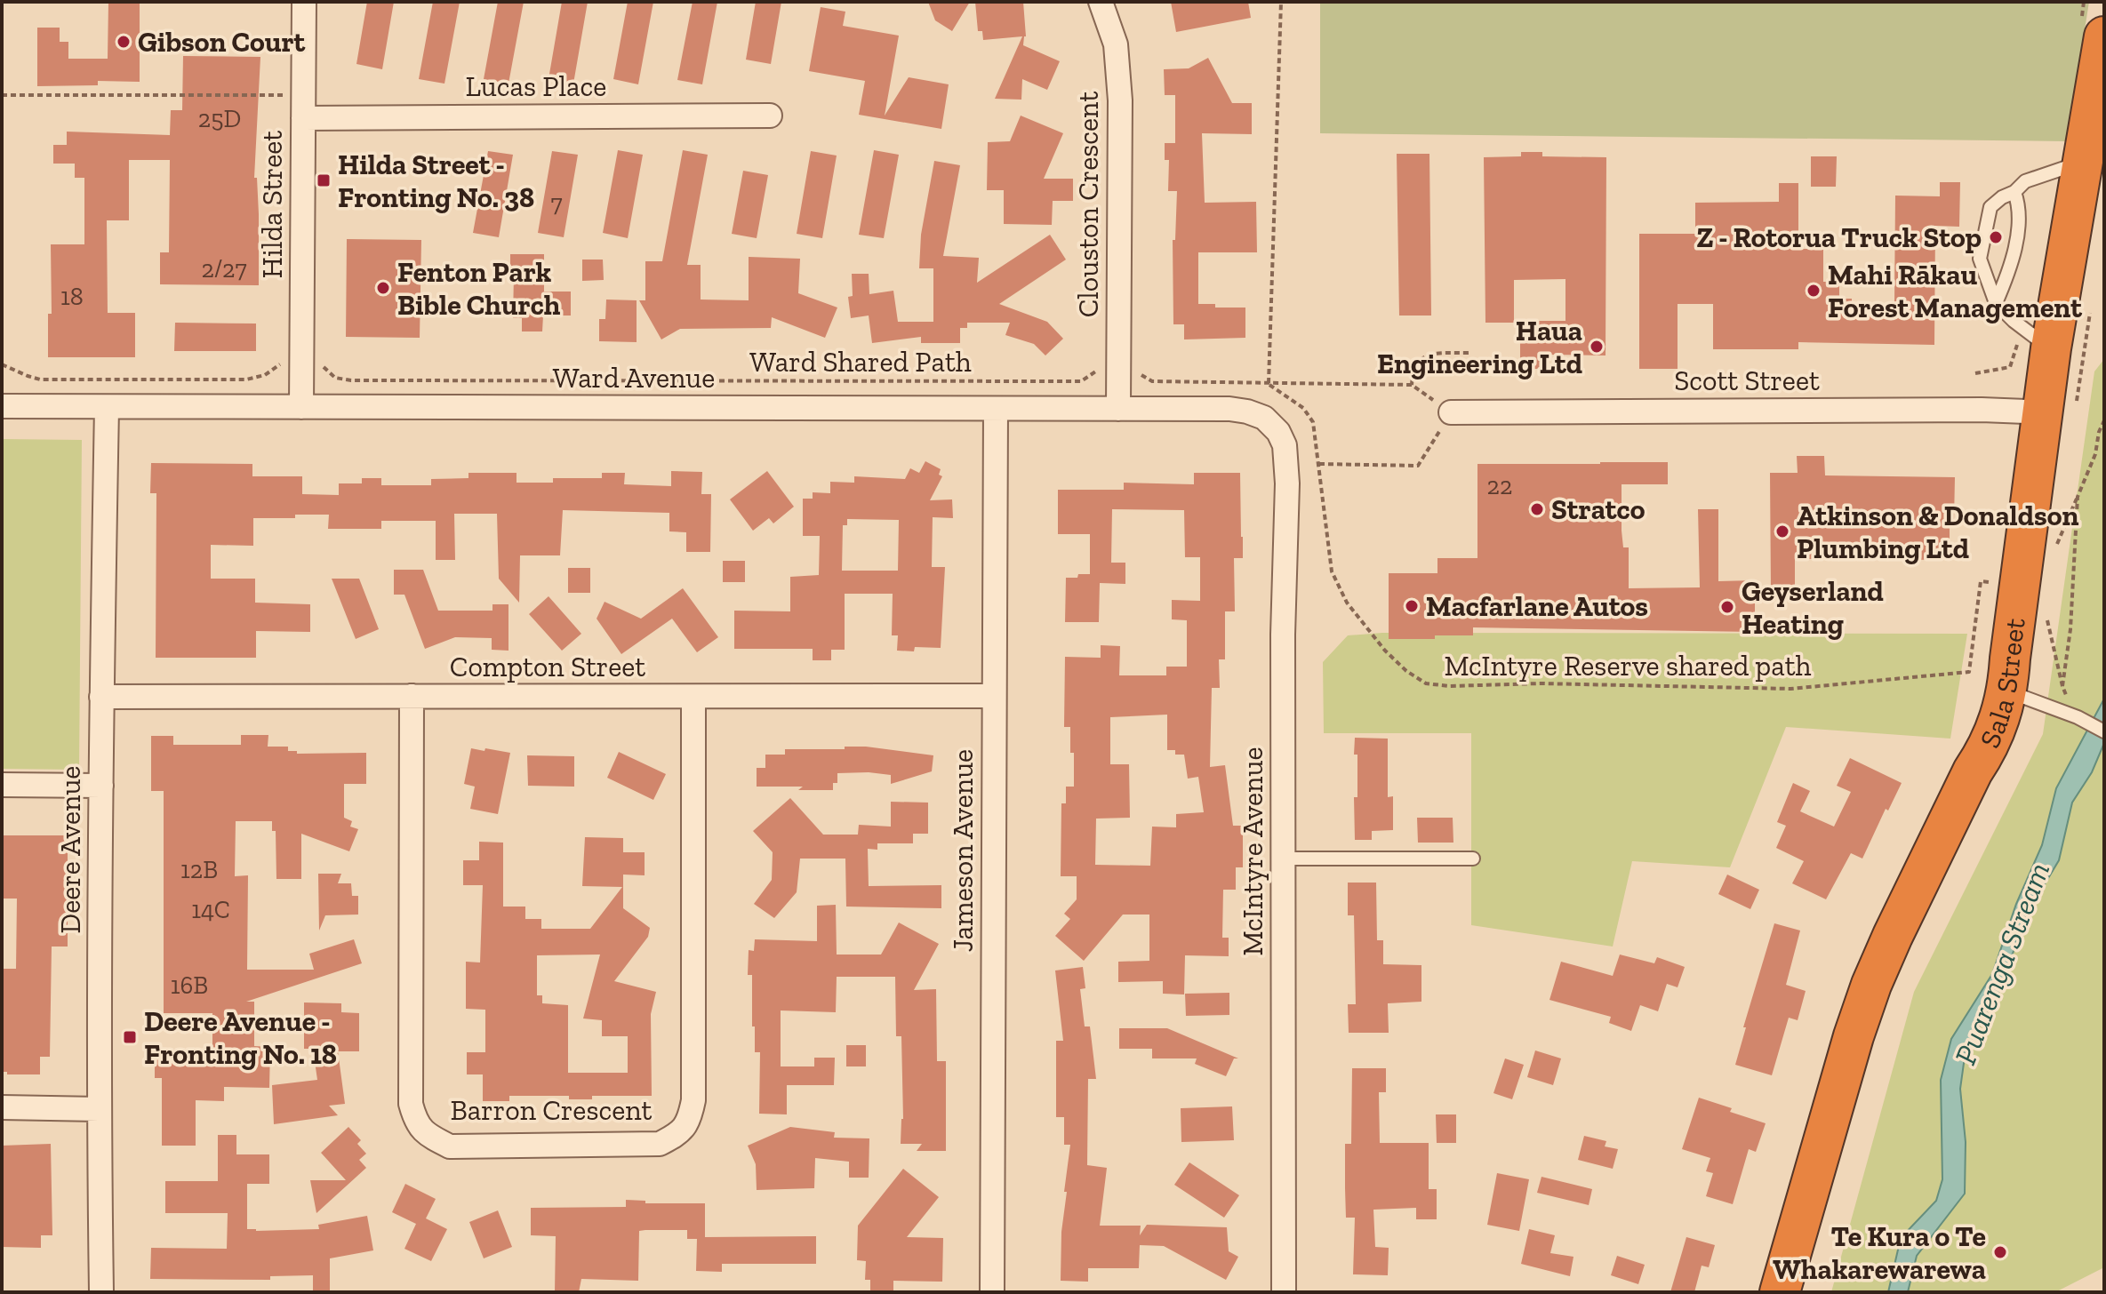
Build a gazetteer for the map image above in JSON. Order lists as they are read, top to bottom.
{
  "streets": {
    "highway": ["Sala Street"],
    "street": [
      "Lucas Place",
      "Hilda Street",
      "Clouston Crescent",
      "Ward Avenue",
      "Scott Street",
      "Compton Street",
      "Deere Avenue",
      "Jameson Avenue",
      "McIntyre Avenue",
      "Barron Crescent"
    ],
    "path": ["Ward Shared Path", "McIntyre Reserve shared path"]
  },
  "crossings": [
    ["Lucas Place", "Hilda Street"],
    ["Hilda Street", "Ward Avenue"],
    ["Clouston Crescent", "Ward Avenue"],
    ["Ward Avenue", "Deere Avenue"],
    ["Ward Avenue", "Jameson Avenue"],
    ["Ward Avenue", "McIntyre Avenue"],
    ["Scott Street", "Sala Street"],
    ["Compton Street", "Deere Avenue"],
    ["Compton Street", "Jameson Avenue"],
    ["Compton Street", "Barron Crescent"]
  ],
  "water": ["Puarenga Stream"],
  "places": {
    "other": [
      "Gibson Court",
      "Z - Rotorua Truck Stop",
      "Fenton Park Bible Church",
      "Mahi Rākau Forest Management",
      "Haua Engineering Ltd",
      "Stratco",
      "Atkinson & Donaldson Plumbing Ltd",
      "Macfarlane Autos",
      "Geyserland Heating",
      "Te Kura o Te Whakarewarewa"
    ],
    "transit": ["Hilda Street - Fronting No. 38", "Deere Avenue - Fronting No. 18"]
  },
  "house_numbers": [
    "25D",
    "7",
    "2/27",
    "18",
    "22",
    "12B",
    "14C",
    "16B"
  ]
}
